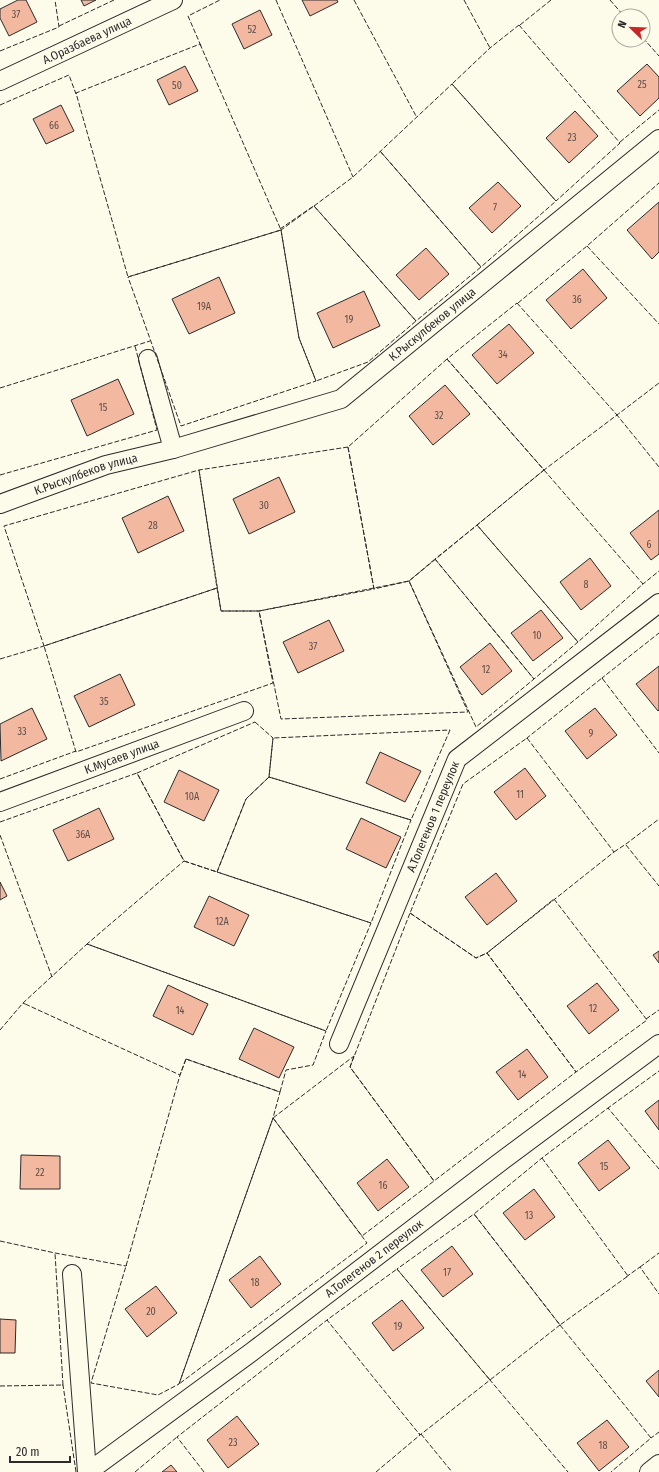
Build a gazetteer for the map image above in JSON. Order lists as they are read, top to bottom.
{
  "streets": {
    "street": [
      "А.Оразбаева улица",
      "К.Рыскулбеков улица",
      "К.Мусаев улица",
      "А.Толегенов 1 переулок",
      "А.Толегенов 2 переулок"
    ]
  },
  "house_numbers": [
    "37",
    "52",
    "25",
    "50",
    "66",
    "23",
    "7",
    "36",
    "19А",
    "19",
    "34",
    "15",
    "32",
    "30",
    "28",
    "6",
    "8",
    "10",
    "37",
    "12",
    "35",
    "33",
    "9",
    "11",
    "10А",
    "36А",
    "12А",
    "12",
    "14",
    "14",
    "15",
    "22",
    "16",
    "13",
    "17",
    "18",
    "20",
    "19",
    "23",
    "18"
  ],
  "scale_bar": "20 m",
  "north": "top left"
}
